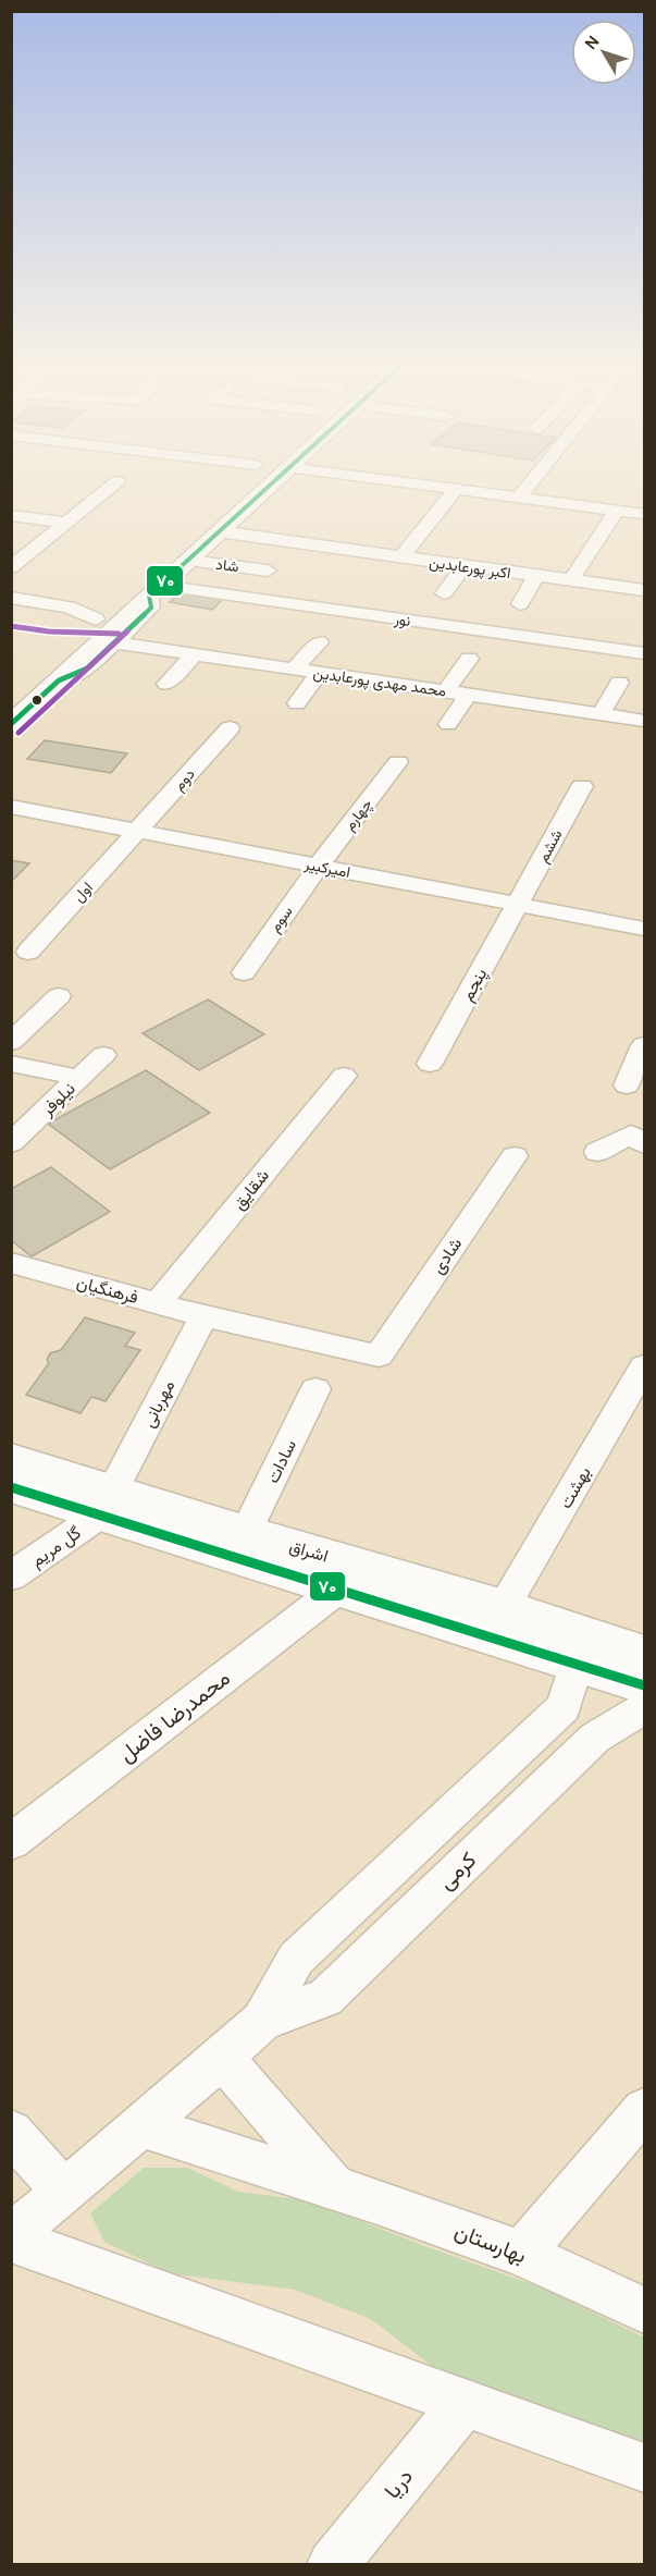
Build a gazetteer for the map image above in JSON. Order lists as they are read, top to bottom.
{
  "streets": {
    "main road": ["اشراق"],
    "street": [
      "شاد",
      "اکبر پورعابدین",
      "نور",
      "محمد مهدی پورعابدین",
      "دوم",
      "چهارم",
      "ششم",
      "امیرکبیر",
      "اول",
      "سوم",
      "پنجم",
      "نیلوفر",
      "شقایق",
      "شادی",
      "فرهنگیان",
      "مهربانی",
      "سادات",
      "بهشت",
      "گل مریم",
      "محمدرضا فاضل",
      "کرمی",
      "بهارستان",
      "دریا"
    ]
  },
  "crossings": [
    ["دوم", "امیرکبیر"],
    ["دوم", "اول"],
    ["چهارم", "امیرکبیر"],
    ["چهارم", "سوم"],
    ["ششم", "امیرکبیر"],
    ["ششم", "پنجم"],
    ["امیرکبیر", "اول"],
    ["امیرکبیر", "سوم"],
    ["امیرکبیر", "پنجم"],
    ["شقایق", "فرهنگیان"],
    ["شادی", "فرهنگیان"],
    ["فرهنگیان", "مهربانی"],
    ["مهربانی", "گل مریم"],
    ["مهربانی", "اشراق"],
    ["سادات", "اشراق"],
    ["بهشت", "اشراق"],
    ["گل مریم", "اشراق"],
    ["اشراق", "محمدرضا فاضل"],
    ["اشراق", "کرمی"],
    ["کرمی", "بهارستان"]
  ],
  "lines": ["transit line ۷۰"],
  "north": "top left"
}
